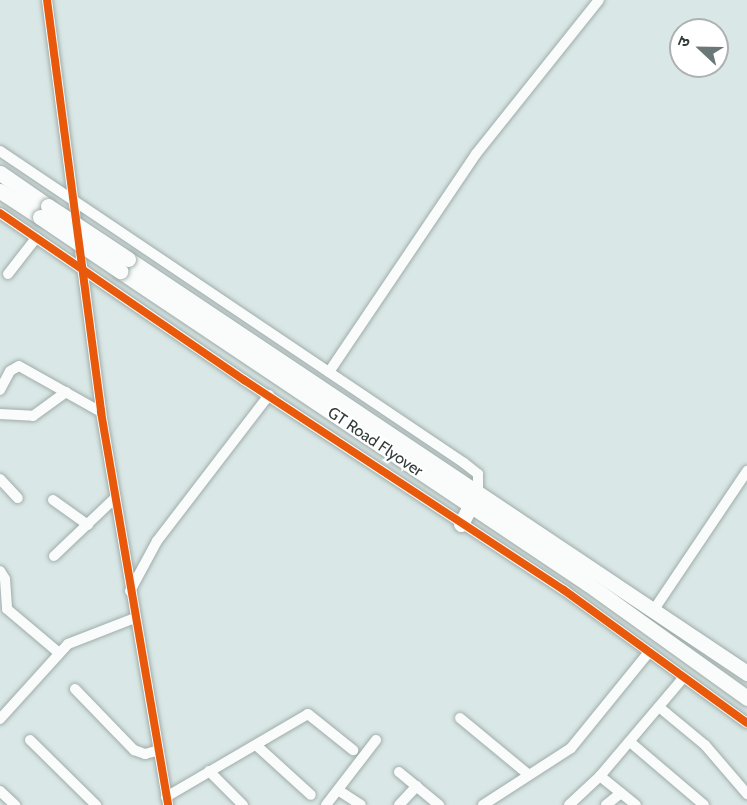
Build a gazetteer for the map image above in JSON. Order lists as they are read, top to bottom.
{
  "streets": {
    "highway": ["GT Road Flyover"]
  },
  "north": "left"
}
